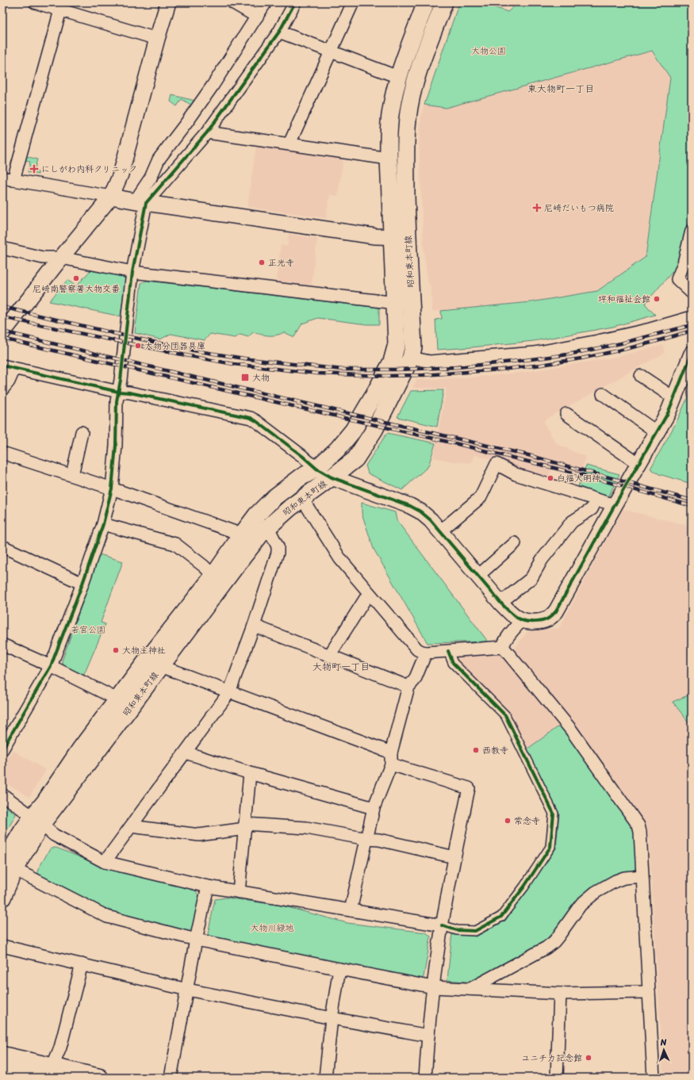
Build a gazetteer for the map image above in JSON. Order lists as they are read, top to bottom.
{
  "streets": {
    "main road": ["昭和東本町線"]
  },
  "districts": ["東大物町一丁目", "大物町一丁目"],
  "parks": ["大物公園", "若宮公園", "大物川緑地"],
  "places": {
    "health": ["にしがわ内科クリニック", "尼崎だいもつ病院"],
    "other": [
      "正光寺",
      "尼崎南警察署大物交番",
      "坪和福祉会館",
      "大物分団器具庫",
      "白福大明神",
      "大物主神社",
      "西教寺",
      "常念寺",
      "ユニチカ記念館"
    ],
    "transit": ["大物"]
  },
  "north": "top"
}
